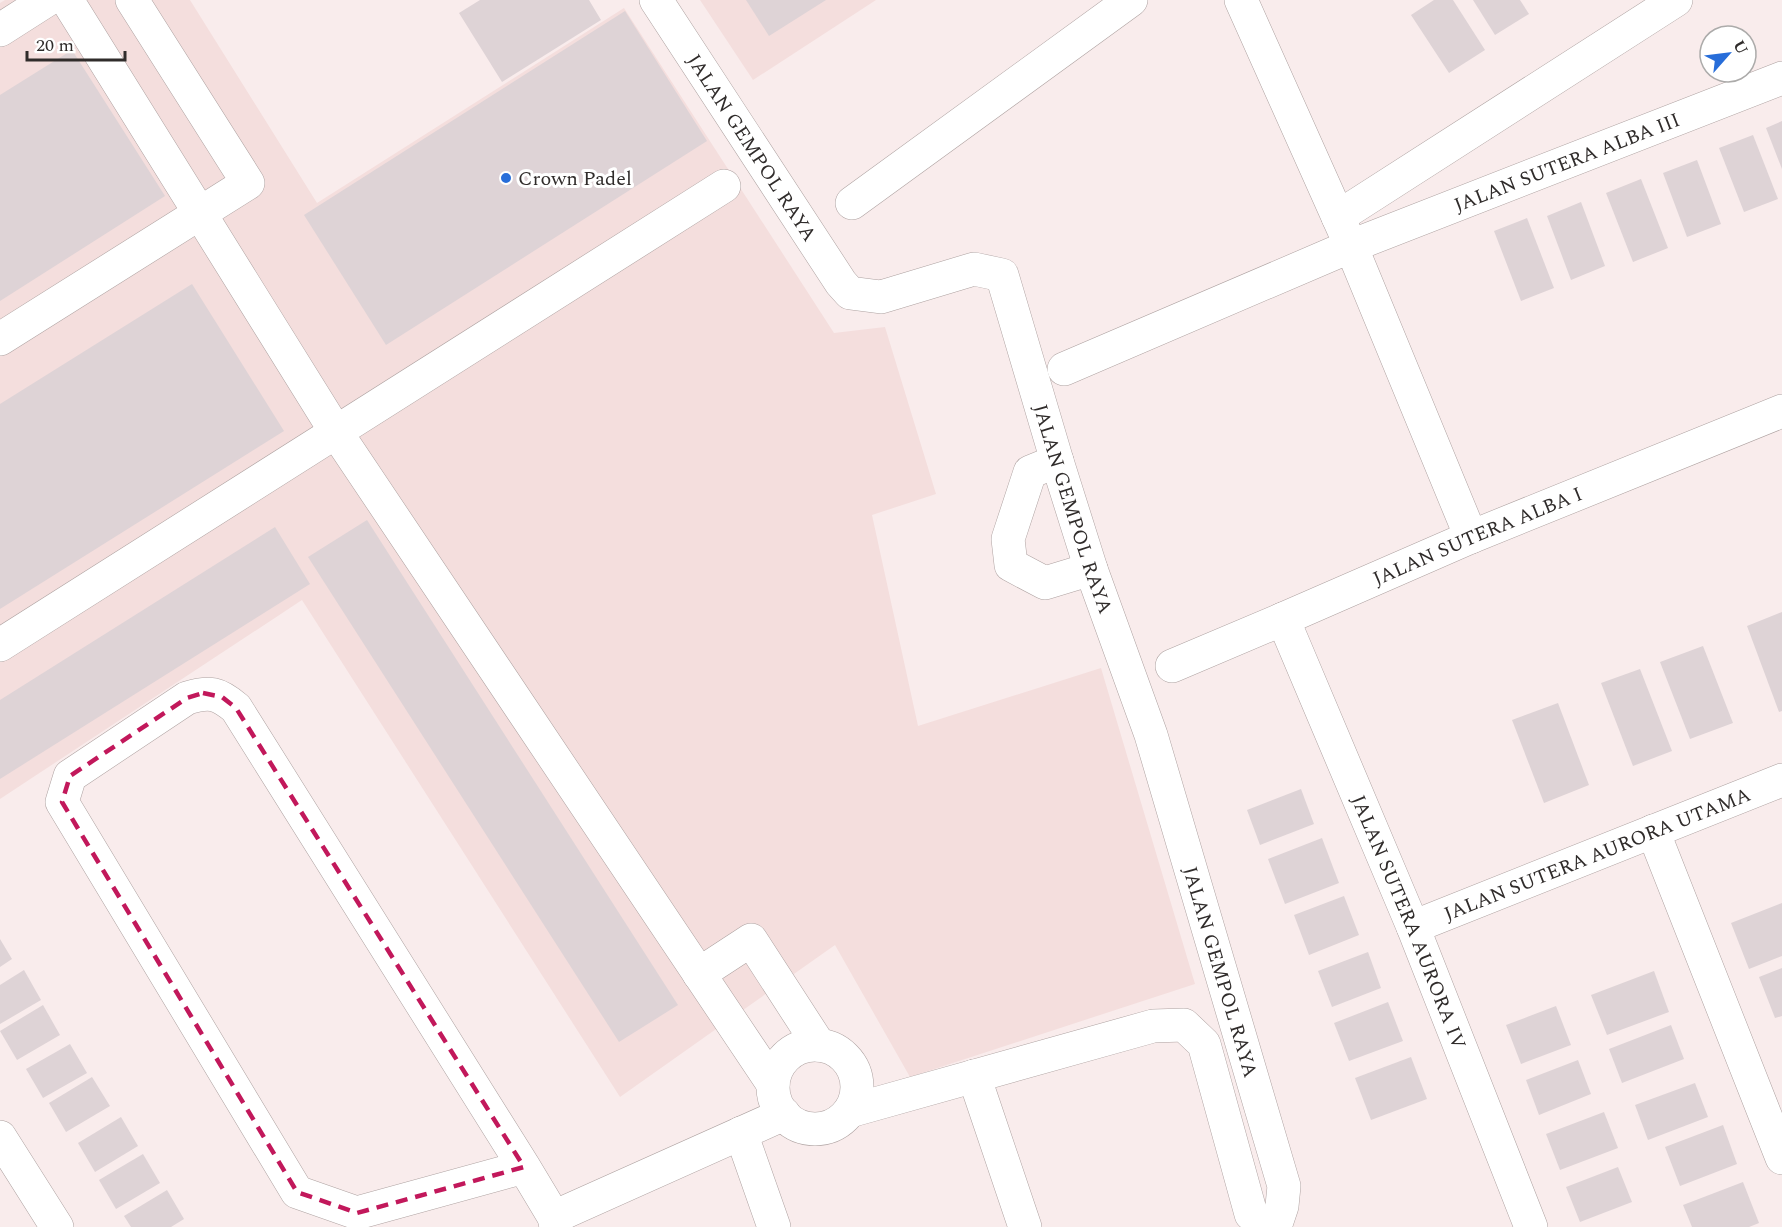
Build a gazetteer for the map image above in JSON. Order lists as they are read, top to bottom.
{
  "streets": {
    "street": [
      "JALAN GEMPOL RAYA",
      "JALAN SUTERA ALBA III",
      "JALAN SUTERA ALBA I",
      "JALAN SUTERA AURORA UTAMA",
      "JALAN SUTERA AURORA IV"
    ]
  },
  "crossings": [
    ["JALAN SUTERA ALBA I", "JALAN SUTERA AURORA IV"],
    ["JALAN SUTERA AURORA UTAMA", "JALAN SUTERA AURORA IV"]
  ],
  "places": ["Crown Padel"],
  "scale_bar": "20 m",
  "north": "top right"
}
